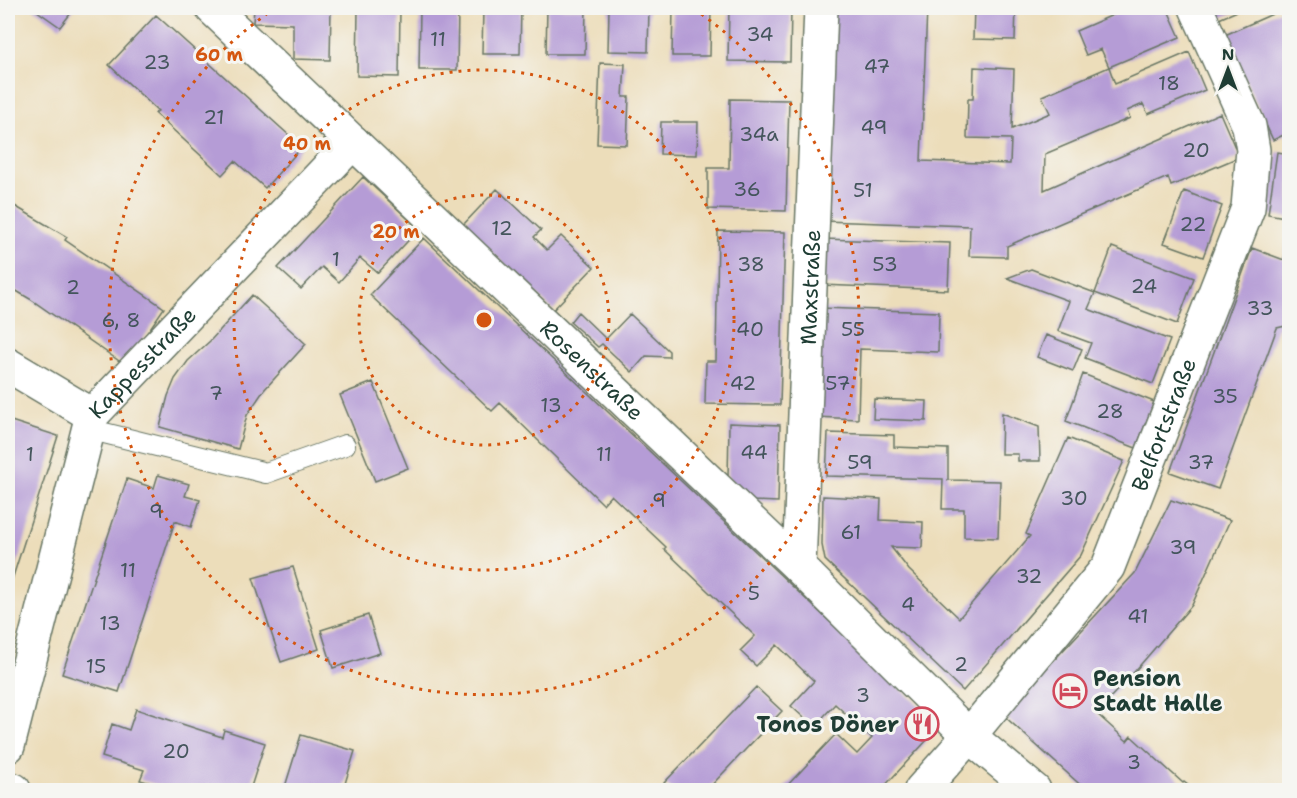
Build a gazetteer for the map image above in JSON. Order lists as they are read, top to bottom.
{
  "streets": {
    "street": [
      "Maxstraße",
      "Kappesstraße",
      "Rosenstraße",
      "Belfortstraße"
    ]
  },
  "crossings": [
    ["Maxstraße", "Rosenstraße"],
    ["Kappesstraße", "Rosenstraße"],
    ["Rosenstraße", "Belfortstraße"]
  ],
  "places": {
    "hotel": ["Pension Stadt Halle"],
    "restaurant": ["Tonos Döner"]
  },
  "house_numbers": [
    "34",
    "11",
    "23",
    "47",
    "18",
    "21",
    "49",
    "34a",
    "20",
    "36",
    "51",
    "22",
    "12",
    "1",
    "38",
    "53",
    "24",
    "2",
    "33",
    "6, 8",
    "40",
    "55",
    "42",
    "57",
    "7",
    "35",
    "13",
    "28",
    "44",
    "1",
    "11",
    "59",
    "37",
    "30",
    "9",
    "9",
    "61",
    "39",
    "11",
    "32",
    "5",
    "4",
    "41",
    "13",
    "2",
    "15",
    "3",
    "20",
    "3"
  ],
  "north": "top",
  "rings": ["60 m", "40 m", "20 m"]
}
